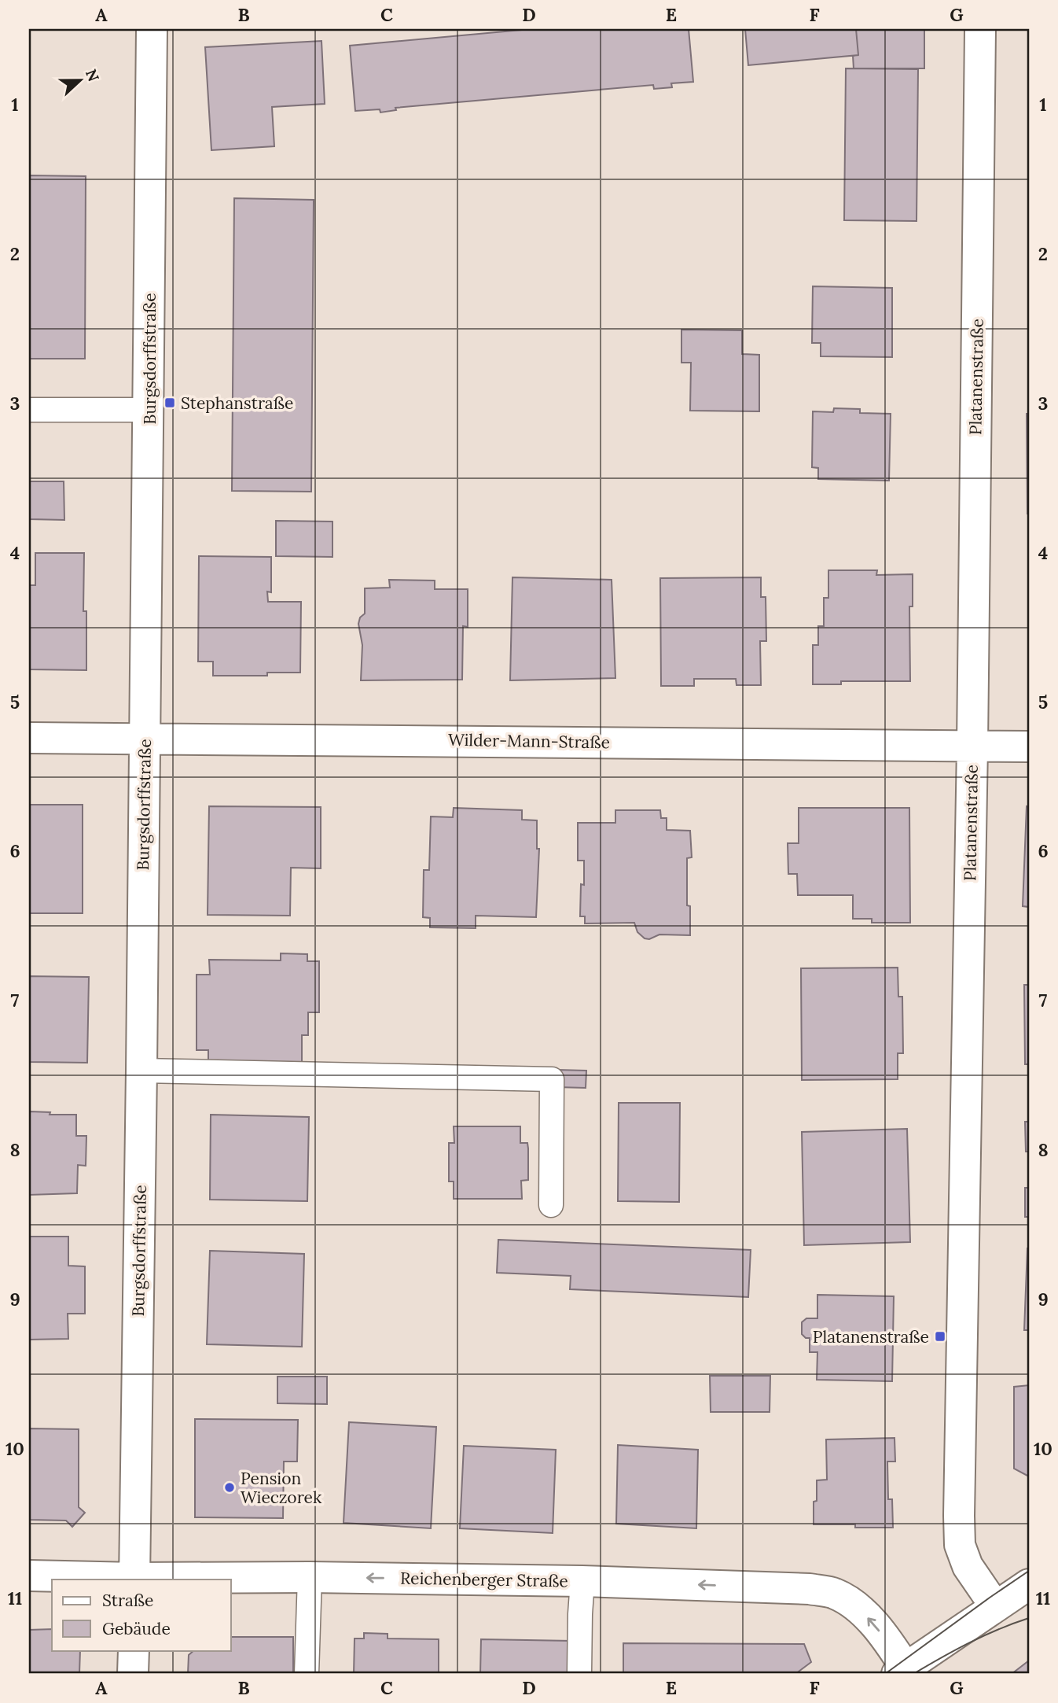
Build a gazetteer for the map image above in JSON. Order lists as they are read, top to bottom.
{
  "streets": {
    "street": [
      "Burgsdorffstraße",
      "Platanenstraße",
      "Wilder-Mann-Straße",
      "Reichenberger Straße"
    ]
  },
  "crossings": [
    ["Burgsdorffstraße", "Wilder-Mann-Straße"],
    ["Burgsdorffstraße", "Reichenberger Straße"],
    ["Platanenstraße", "Wilder-Mann-Straße"]
  ],
  "one_way": ["Reichenberger Straße"],
  "places": {
    "transit": ["Stephanstraße", "Platanenstraße"],
    "other": ["Pension Wieczorek"]
  },
  "legend": ["Straße", "Gebäude"],
  "north": "right",
  "grid": {
    "columns": [
      "A",
      "B",
      "C",
      "D",
      "E",
      "F",
      "G"
    ],
    "rows": [
      "1",
      "2",
      "3",
      "4",
      "5",
      "6",
      "7",
      "8",
      "9",
      "10",
      "11"
    ]
  }
}
